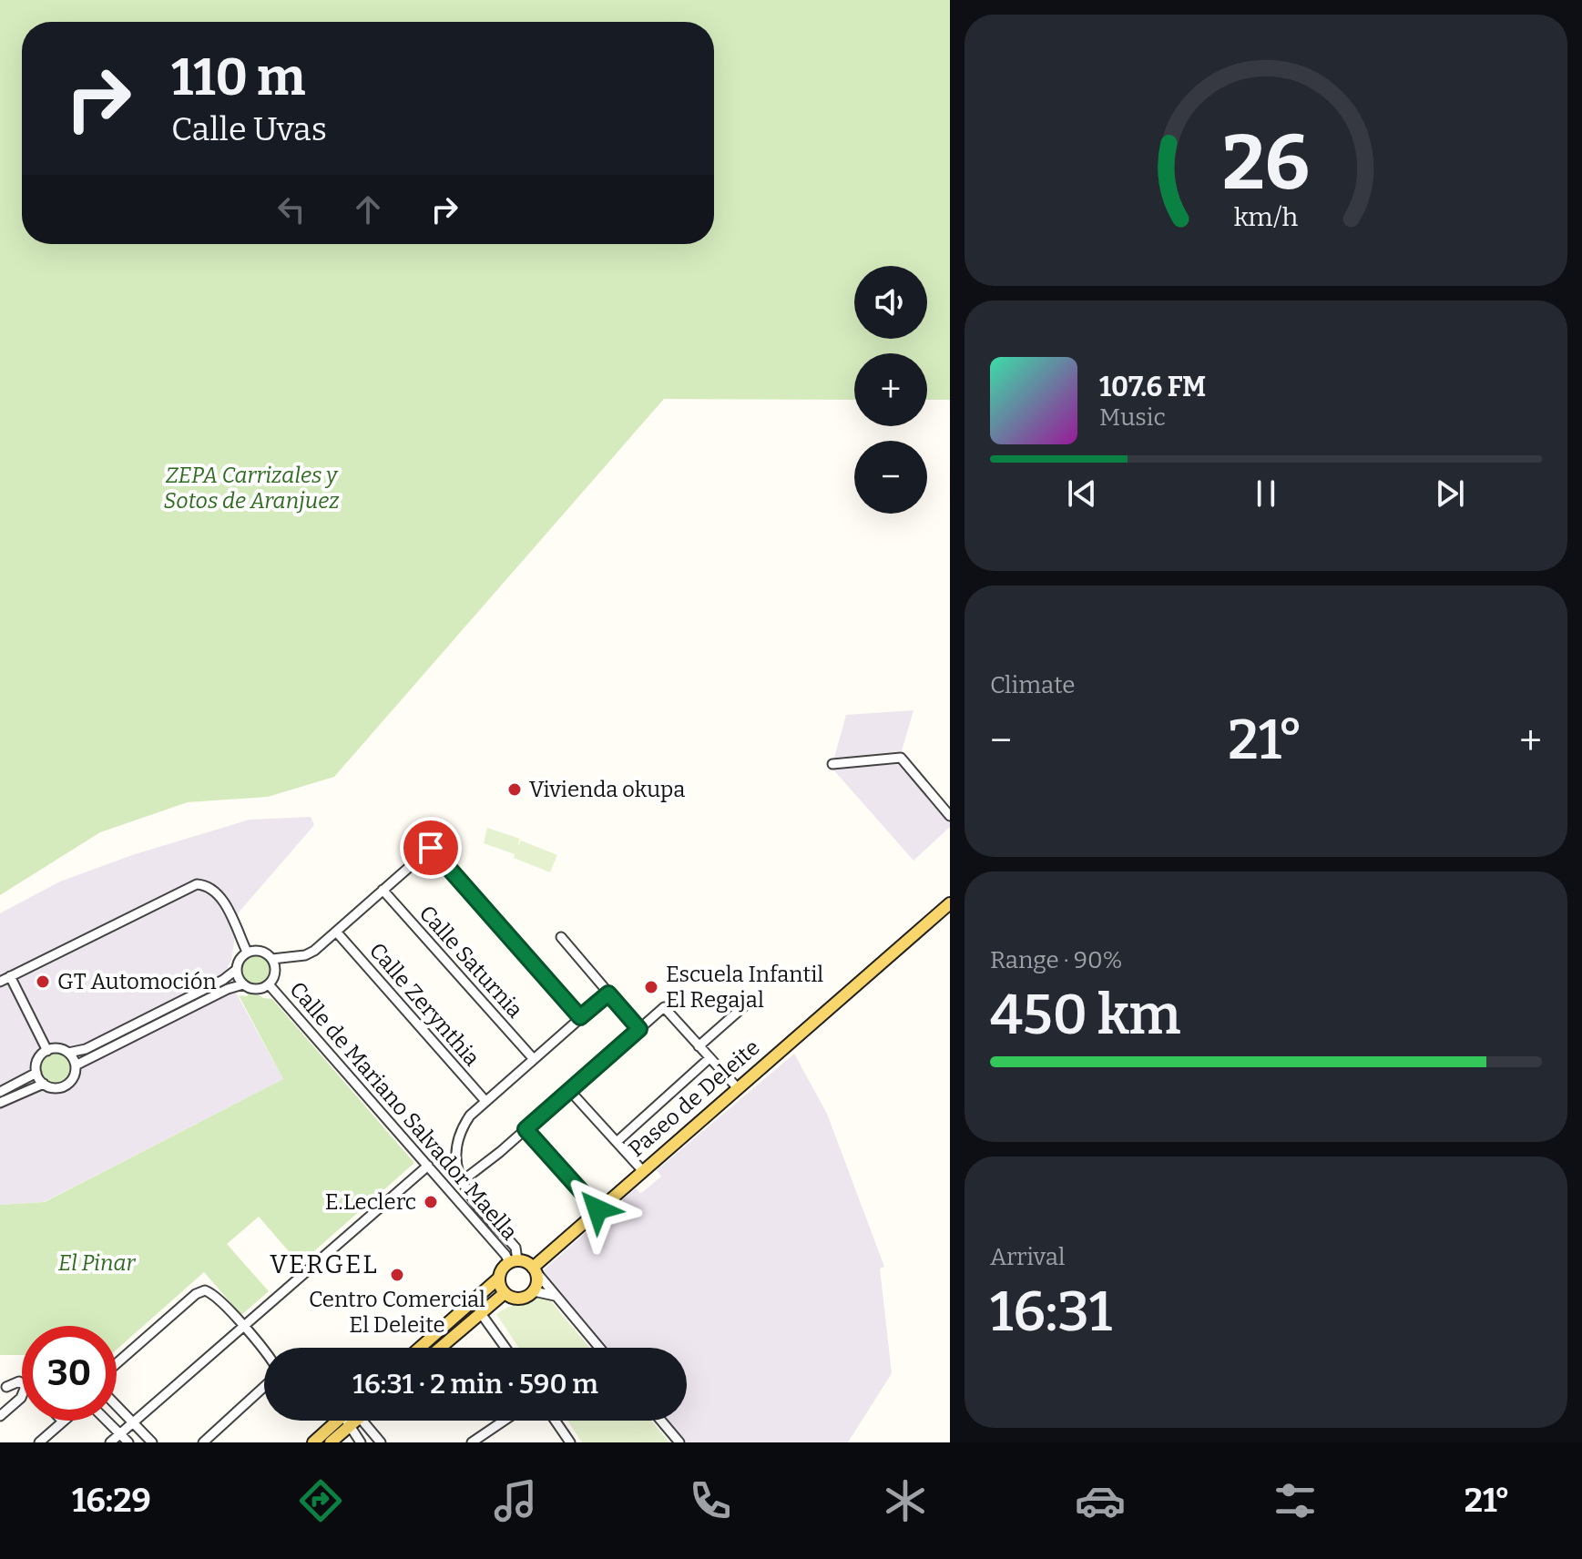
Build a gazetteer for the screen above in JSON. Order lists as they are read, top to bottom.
{
  "streets": {
    "main road": ["Paseo de Deleite"],
    "street": ["Calle Saturnia", "Calle Zerynthia", "Calle de Mariano Salvador Maella"]
  },
  "crossings": [
    ["Paseo de Deleite", "Calle de Mariano Salvador Maella"]
  ],
  "districts": ["VERGEL"],
  "parks": ["ZEPA Carrizales y Sotos de Aranjuez", "El Pinar"],
  "places": [
    "Vivienda okupa",
    "GT Automoción",
    "Escuela Infantil El Regajal",
    "E.Leclerc",
    "Centro Comercial El Deleite"
  ],
  "page": {
    "turn": ["110 m", "Calle Uvas"],
    "map_buttons": ["+", "−"],
    "song": ["107.6 FM", "Music"],
    "tile": [
      "Climate",
      ["Range · 90%", "450 km"],
      ["Arrival", "16:31"]
    ],
    "heat": ["−", "21°", "+"],
    "limit": "30",
    "trip": "16:31 · 2 min · 590 m",
    "tabs": ["16:29", "21°"],
    "gauge": ["26", "km/h"]
  }
}
